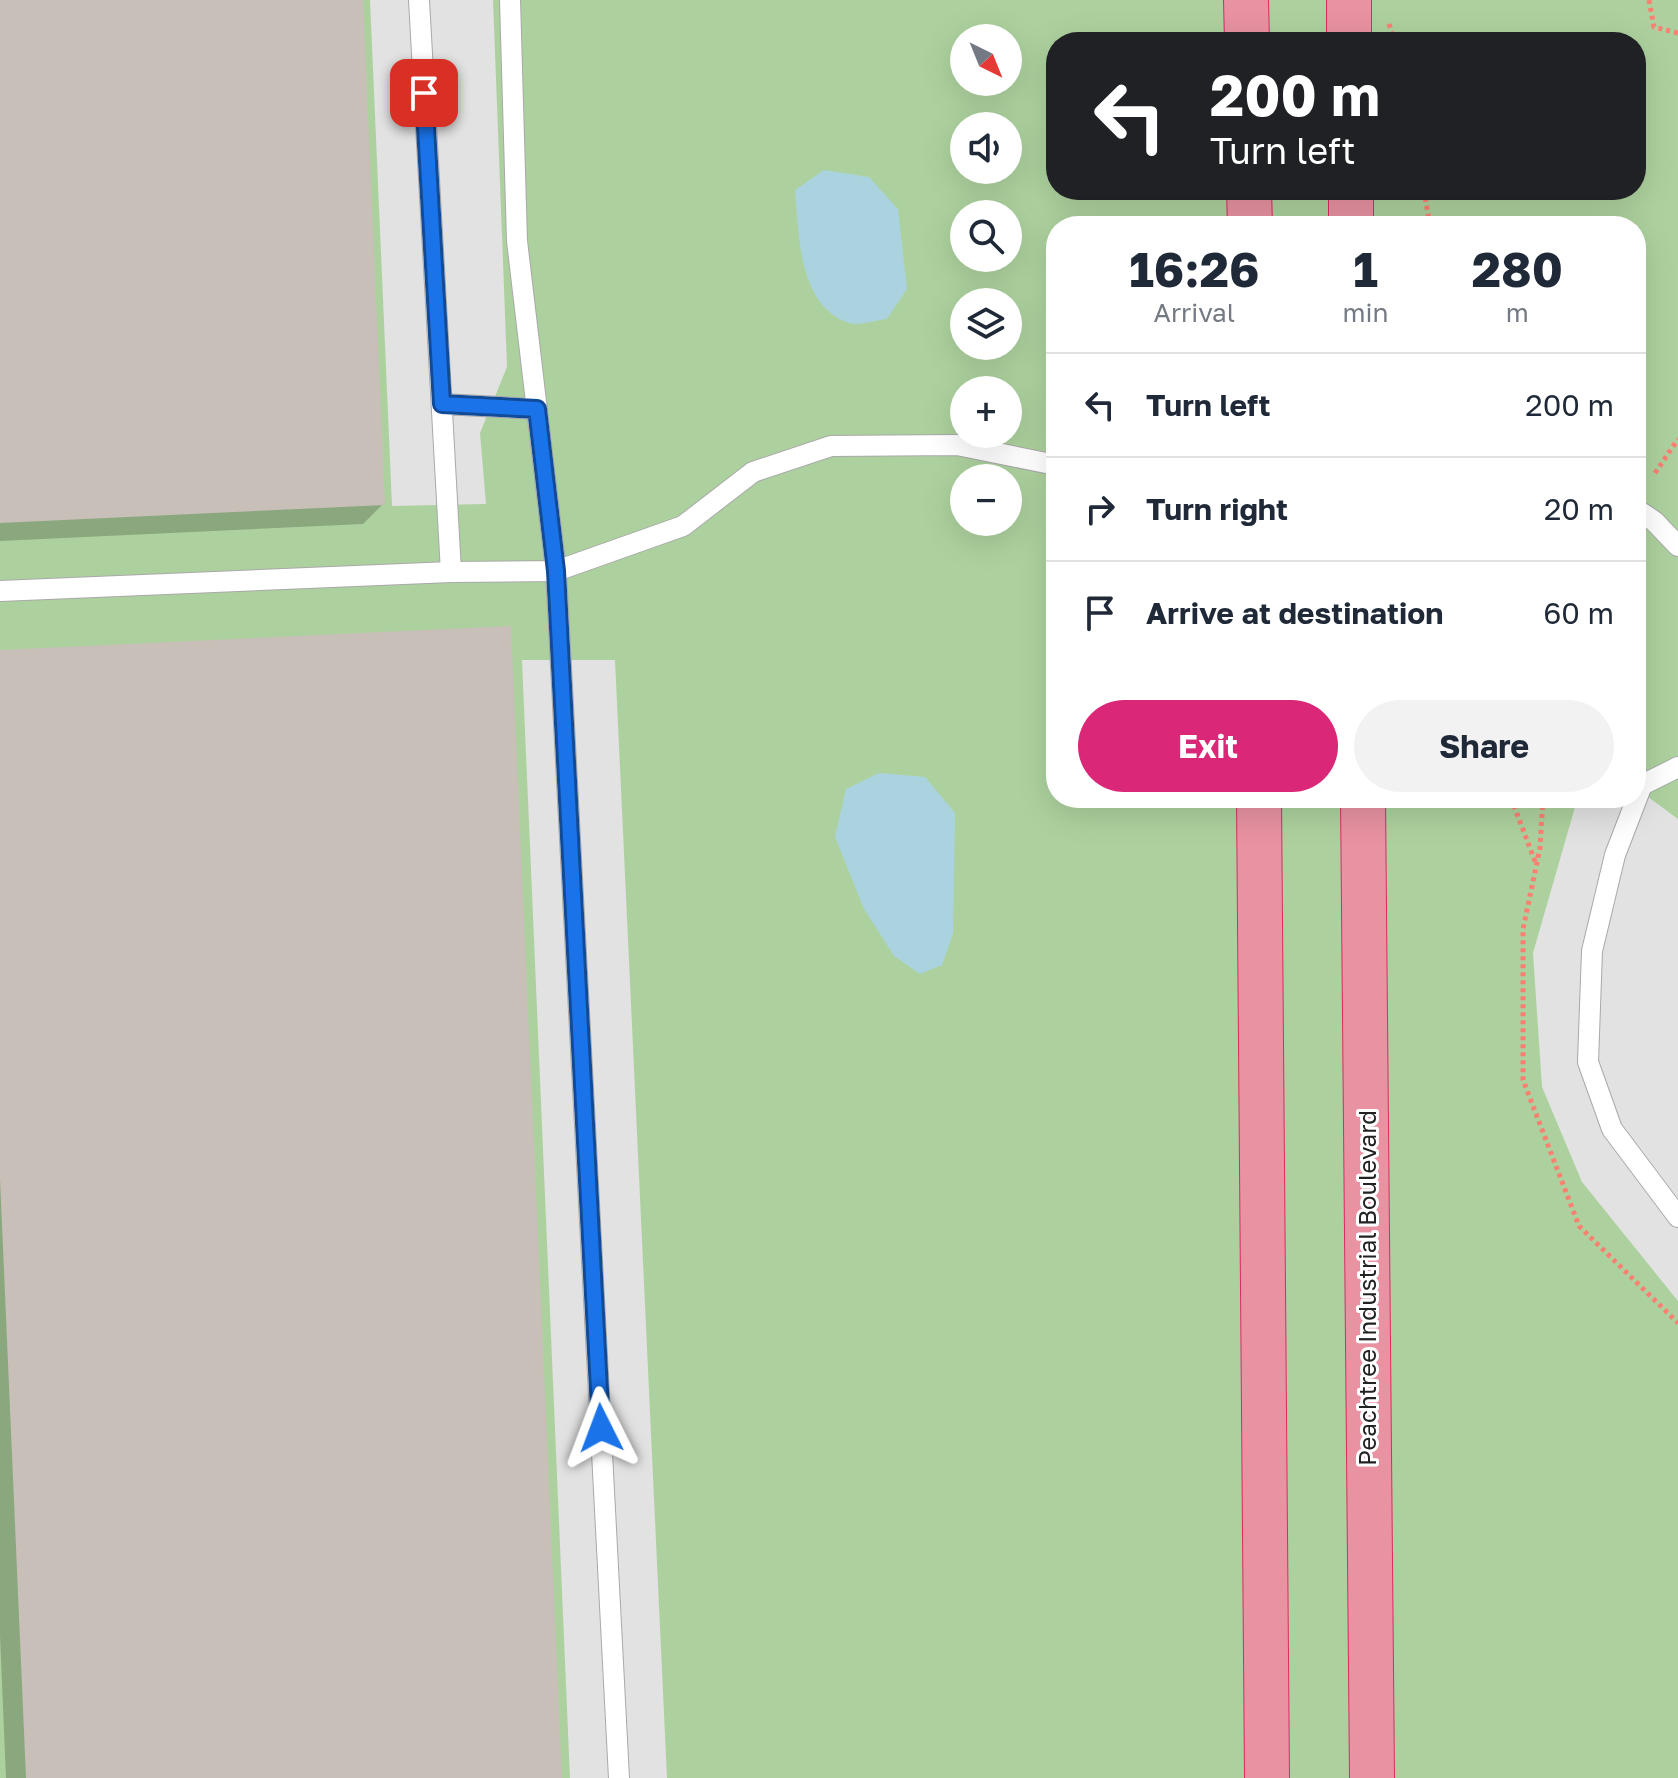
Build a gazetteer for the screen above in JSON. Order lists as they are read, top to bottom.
{
  "streets": {
    "highway": ["Peachtree Industrial Boulevard"]
  },
  "north": "bottom right",
  "page": {
    "map_buttons": ["+", "−"],
    "turn": ["200 m", "Turn left"],
    "eta": [
      "16:26",
      "Arrival",
      "1",
      "min",
      "280",
      "m"
    ],
    "list": [
      {
        "name": "Turn left",
        "value": "200 m"
      },
      {
        "name": "Turn right",
        "value": "20 m"
      },
      {
        "name": "Arrive at destination",
        "value": "60 m"
      }
    ],
    "buttons": ["Exit", "Share"]
  }
}
